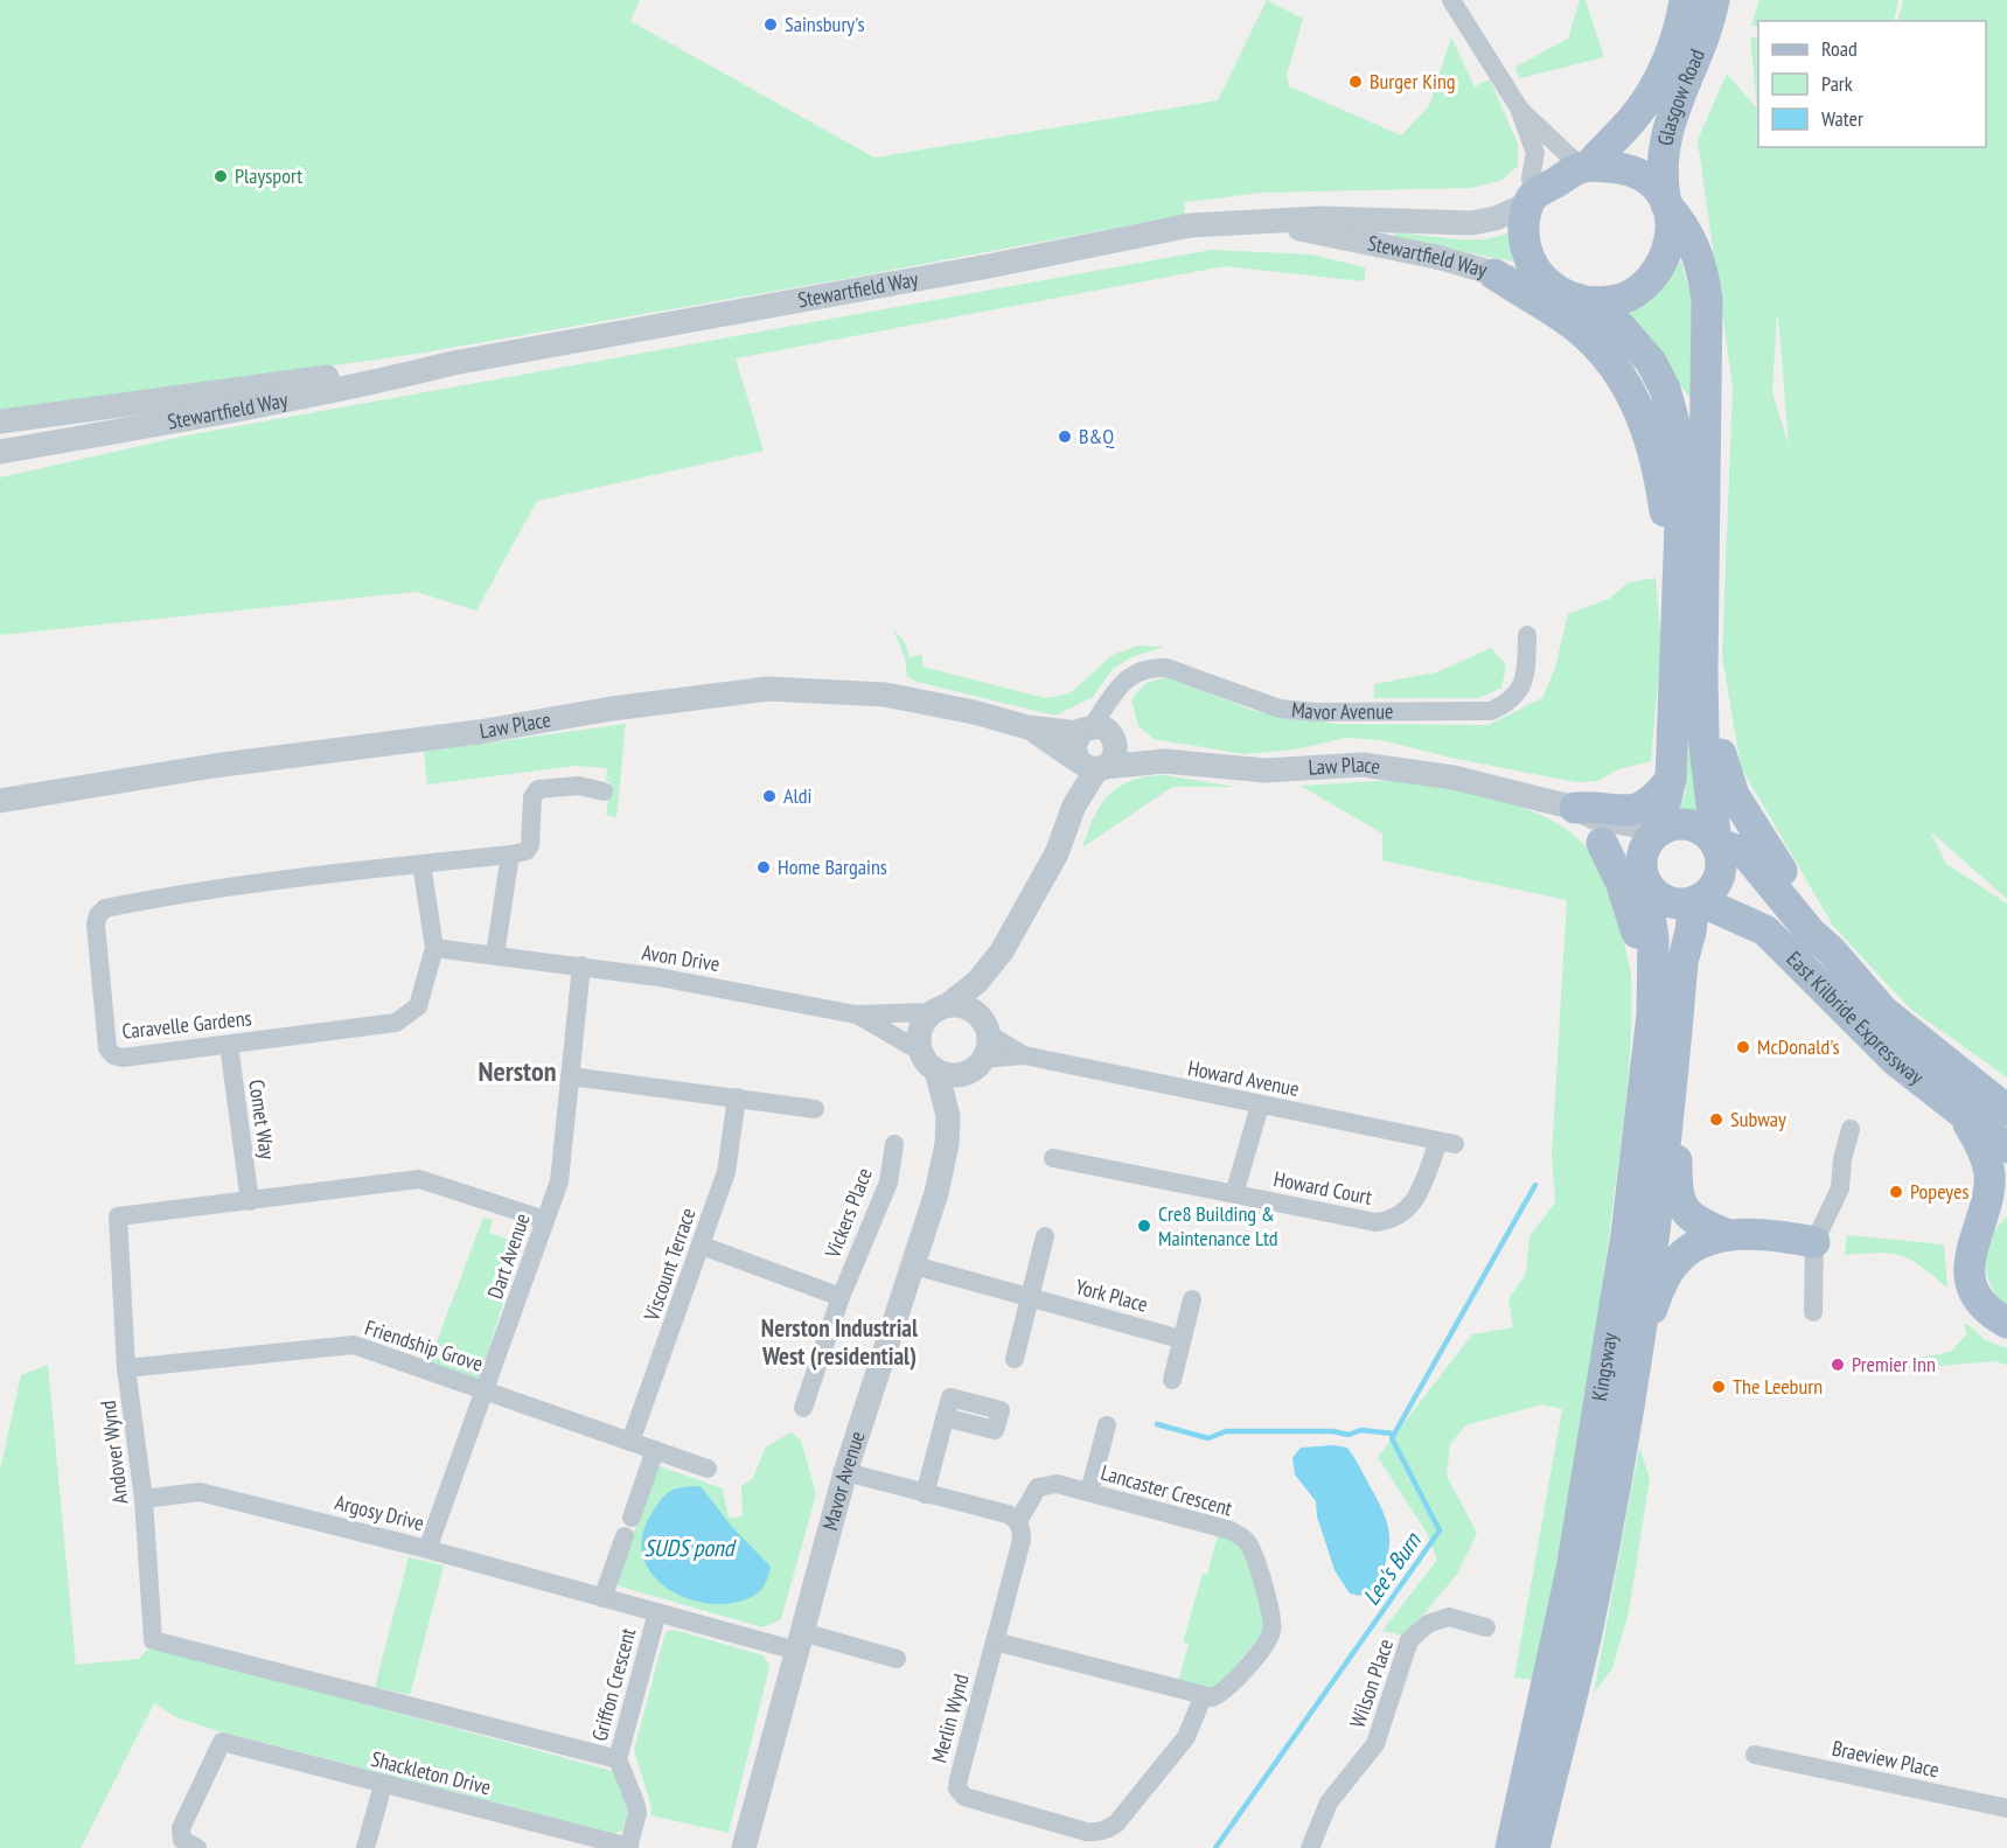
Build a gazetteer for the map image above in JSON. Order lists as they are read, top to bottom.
{
  "streets": {
    "main road": ["Glasgow Road", "East Kilbride Expressway", "Kingsway"],
    "street": [
      "Stewartfield Way",
      "Mavor Avenue",
      "Law Place",
      "Avon Drive",
      "Caravelle Gardens",
      "Howard Avenue",
      "Comet Way",
      "Howard Court",
      "Vickers Place",
      "Dart Avenue",
      "Viscount Terrace",
      "York Place",
      "Friendship Grove",
      "Andover Wynd",
      "Lancaster Crescent",
      "Argosy Drive",
      "Wilson Place",
      "Griffon Crescent",
      "Merlin Wynd",
      "Braeview Place",
      "Shackleton Drive"
    ]
  },
  "crossings": [
    ["Glasgow Road", "Stewartfield Way"],
    ["Mavor Avenue", "Law Place"],
    ["Mavor Avenue", "Avon Drive"],
    ["Mavor Avenue", "Howard Avenue"],
    ["Mavor Avenue", "York Place"],
    ["Mavor Avenue", "Argosy Drive"],
    ["Law Place", "East Kilbride Expressway"],
    ["Law Place", "Kingsway"],
    ["Avon Drive", "Caravelle Gardens"],
    ["Avon Drive", "Howard Avenue"],
    ["Avon Drive", "Dart Avenue"],
    ["East Kilbride Expressway", "Kingsway"],
    ["Caravelle Gardens", "Comet Way"],
    ["Howard Avenue", "Howard Court"],
    ["Comet Way", "Andover Wynd"],
    ["Dart Avenue", "Friendship Grove"],
    ["Dart Avenue", "Andover Wynd"],
    ["Dart Avenue", "Argosy Drive"],
    ["Viscount Terrace", "Friendship Grove"],
    ["Friendship Grove", "Andover Wynd"],
    ["Andover Wynd", "Argosy Drive"],
    ["Andover Wynd", "Griffon Crescent"],
    ["Lancaster Crescent", "Merlin Wynd"],
    ["Argosy Drive", "Griffon Crescent"],
    ["Griffon Crescent", "Shackleton Drive"]
  ],
  "districts": ["Nerston", "Nerston Industrial West (residential)"],
  "water": ["SUDS pond", "Lee's Burn"],
  "places": [
    "Sainsbury's",
    "Burger King",
    "Playsport",
    "B&Q",
    "Aldi",
    "Home Bargains",
    "McDonald's",
    "Subway",
    "Popeyes",
    "Cre8 Building & Maintenance Ltd",
    "Premier Inn",
    "The Leeburn"
  ],
  "legend": ["Road", "Park", "Water"]
}
